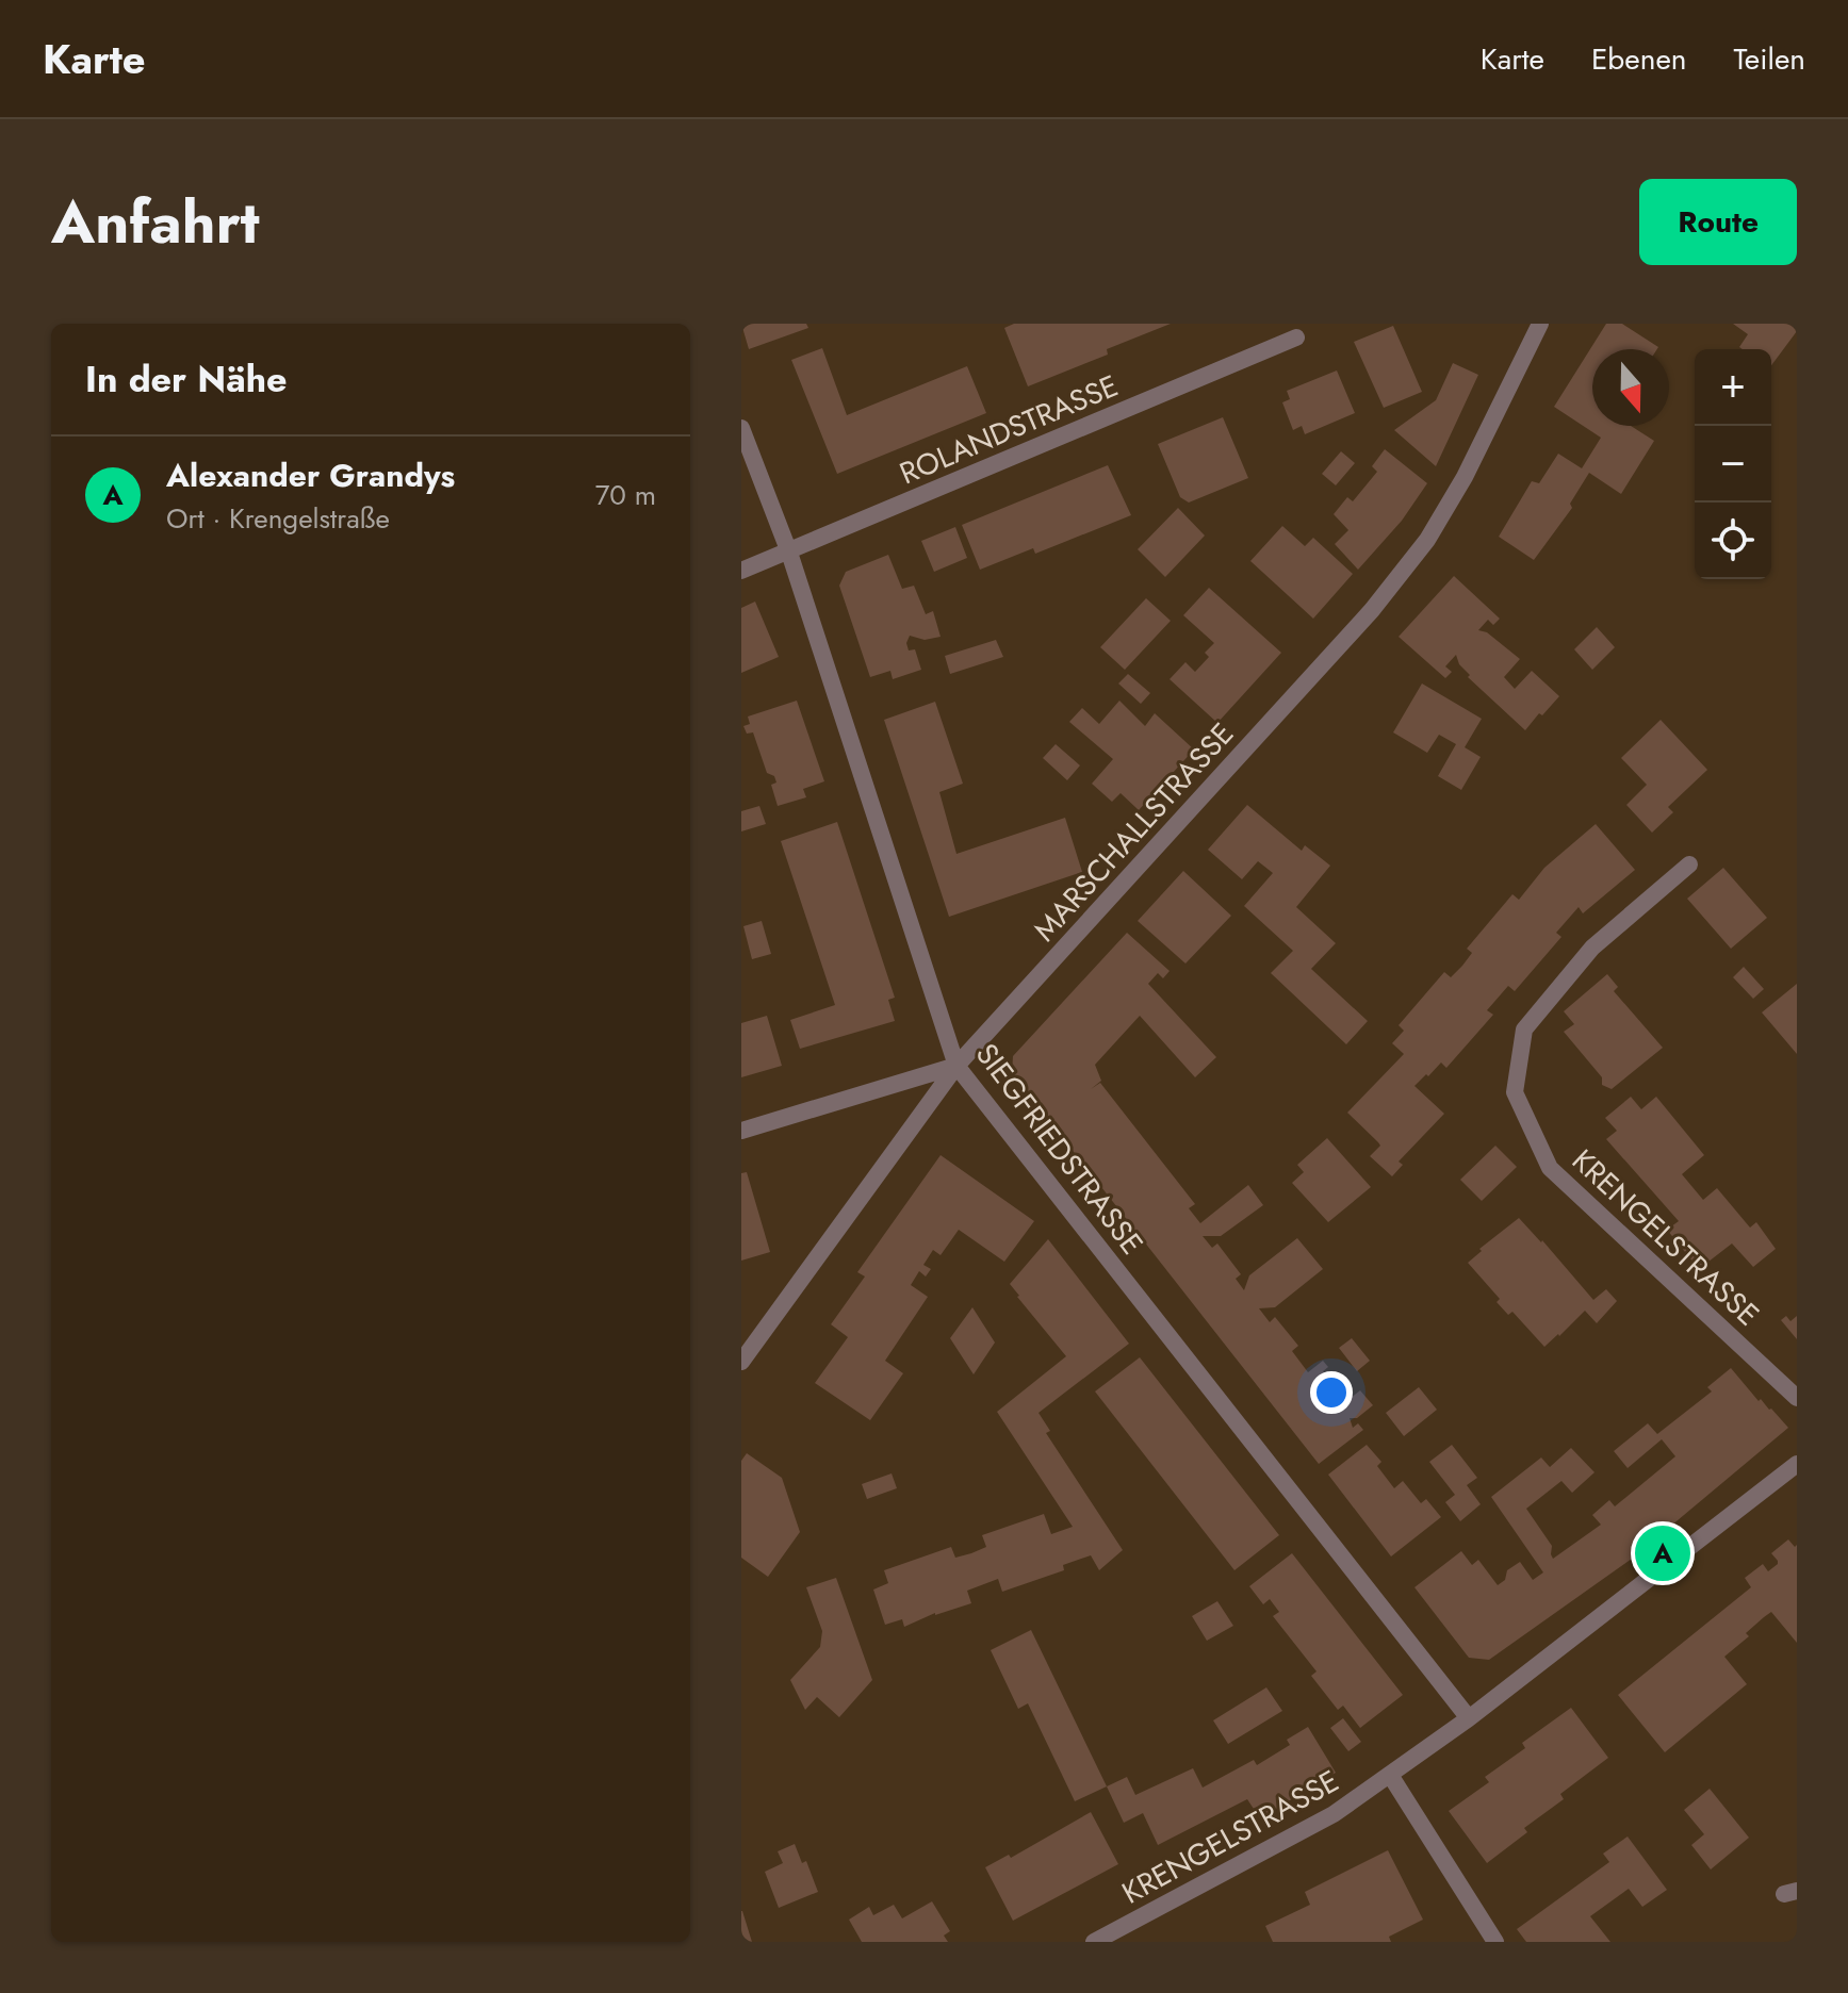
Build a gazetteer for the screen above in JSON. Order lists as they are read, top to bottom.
{
  "streets": {
    "street": [
      "ROLANDSTRASSE",
      "MARSCHALLSTRASSE",
      "SIEGFRIEDSTRASSE",
      "KRENGELSTRASSE"
    ]
  },
  "crossings": [
    ["ROLANDSTRASSE", "SIEGFRIEDSTRASSE"],
    ["MARSCHALLSTRASSE", "SIEGFRIEDSTRASSE"],
    ["SIEGFRIEDSTRASSE", "KRENGELSTRASSE"]
  ],
  "north": "bottom",
  "page": {
    "header": "Karte",
    "nav": ["Karte", "Ebenen", "Teilen"],
    "title": "Anfahrt",
    "buttons": "Route",
    "heading": "In der Nähe",
    "map_buttons": ["+", "−"],
    "list": [
      {
        "mark": "A",
        "name": "Alexander Grandys",
        "note": "Ort · Krengelstraße",
        "value": "70 m"
      }
    ],
    "pins": "A"
  }
}
